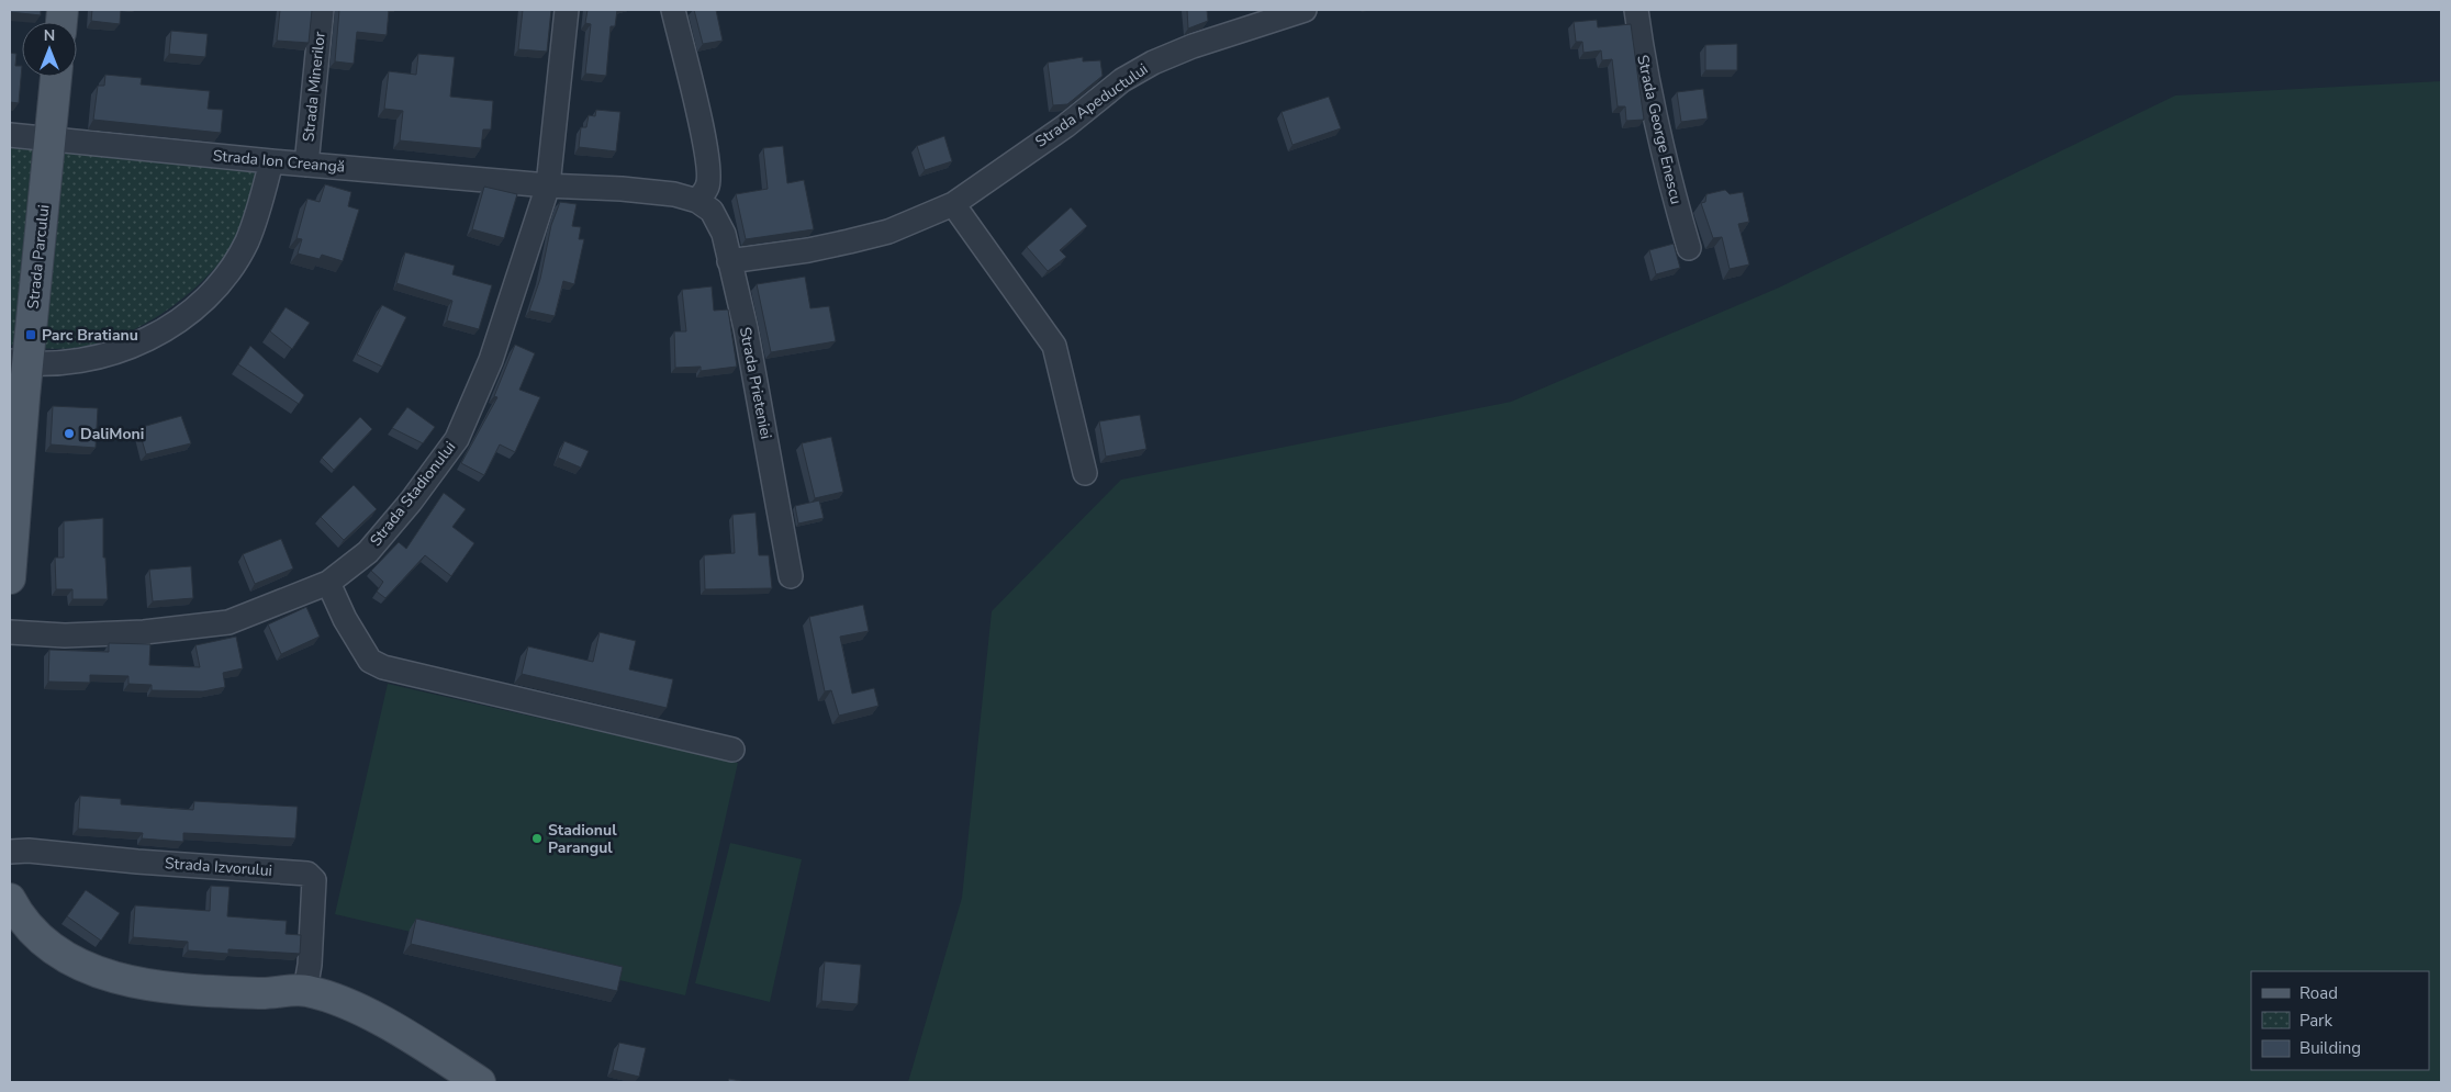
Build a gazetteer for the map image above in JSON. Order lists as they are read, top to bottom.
{
  "streets": {
    "main road": ["Strada Parcului"],
    "street": [
      "Strada Minerilor",
      "Strada Apeductului",
      "Strada George Enescu",
      "Strada Ion Creangă",
      "Strada Prieteniei",
      "Strada Stadionului",
      "Strada Izvorului"
    ]
  },
  "crossings": [
    ["Strada Minerilor", "Strada Ion Creangă"],
    ["Strada Apeductului", "Strada Prieteniei"],
    ["Strada Ion Creangă", "Strada Parcului"],
    ["Strada Ion Creangă", "Strada Stadionului"]
  ],
  "places": {
    "transit": ["Parc Bratianu"],
    "other": ["DaliMoni", "Stadionul Parangul"]
  },
  "legend": ["Road", "Park", "Building"],
  "north": "top"
}
